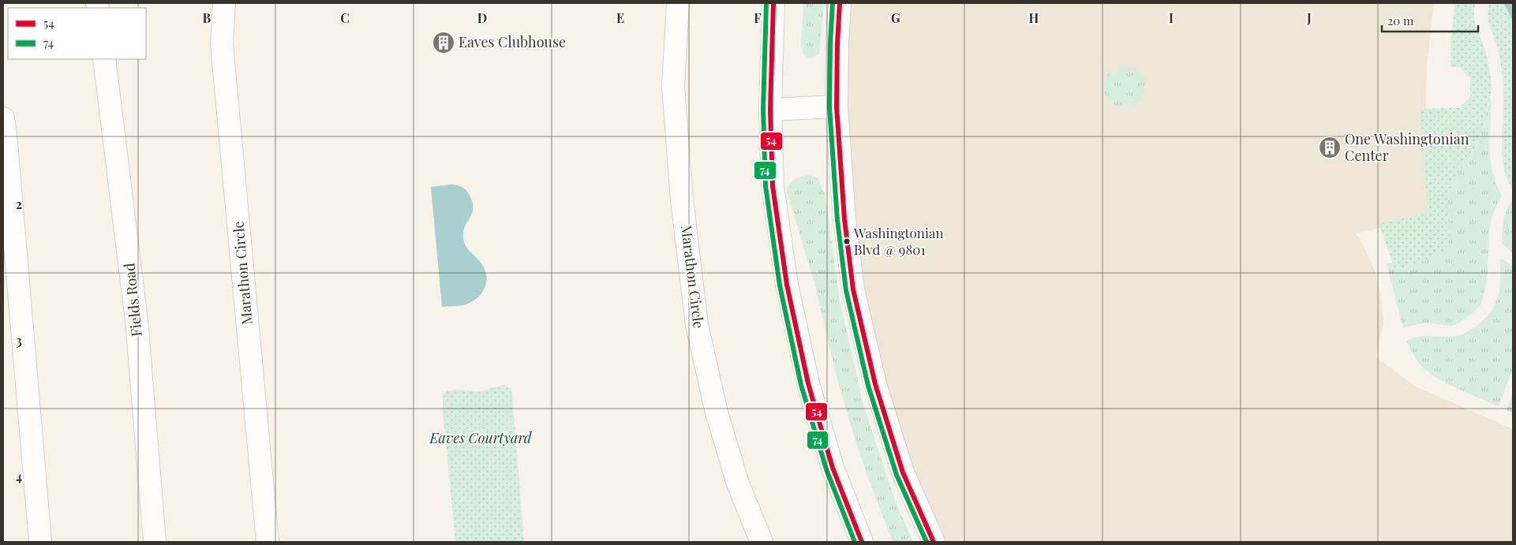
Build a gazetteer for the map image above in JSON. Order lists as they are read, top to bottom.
{
  "streets": {
    "street": ["Marathon Circle", "Fields Road"]
  },
  "parks": ["Eaves Courtyard"],
  "places": {
    "building": ["Eaves Clubhouse", "One Washingtonian Center"],
    "other": ["Washingtonian Blvd @ 9801"]
  },
  "lines": ["transit line 54", "transit line 74"],
  "legend": ["54", "74"],
  "scale_bar": "20 m",
  "grid": {
    "columns": [
      "B",
      "C",
      "D",
      "E",
      "F",
      "G",
      "H",
      "I",
      "J"
    ],
    "rows": ["2", "3", "4"]
  }
}
